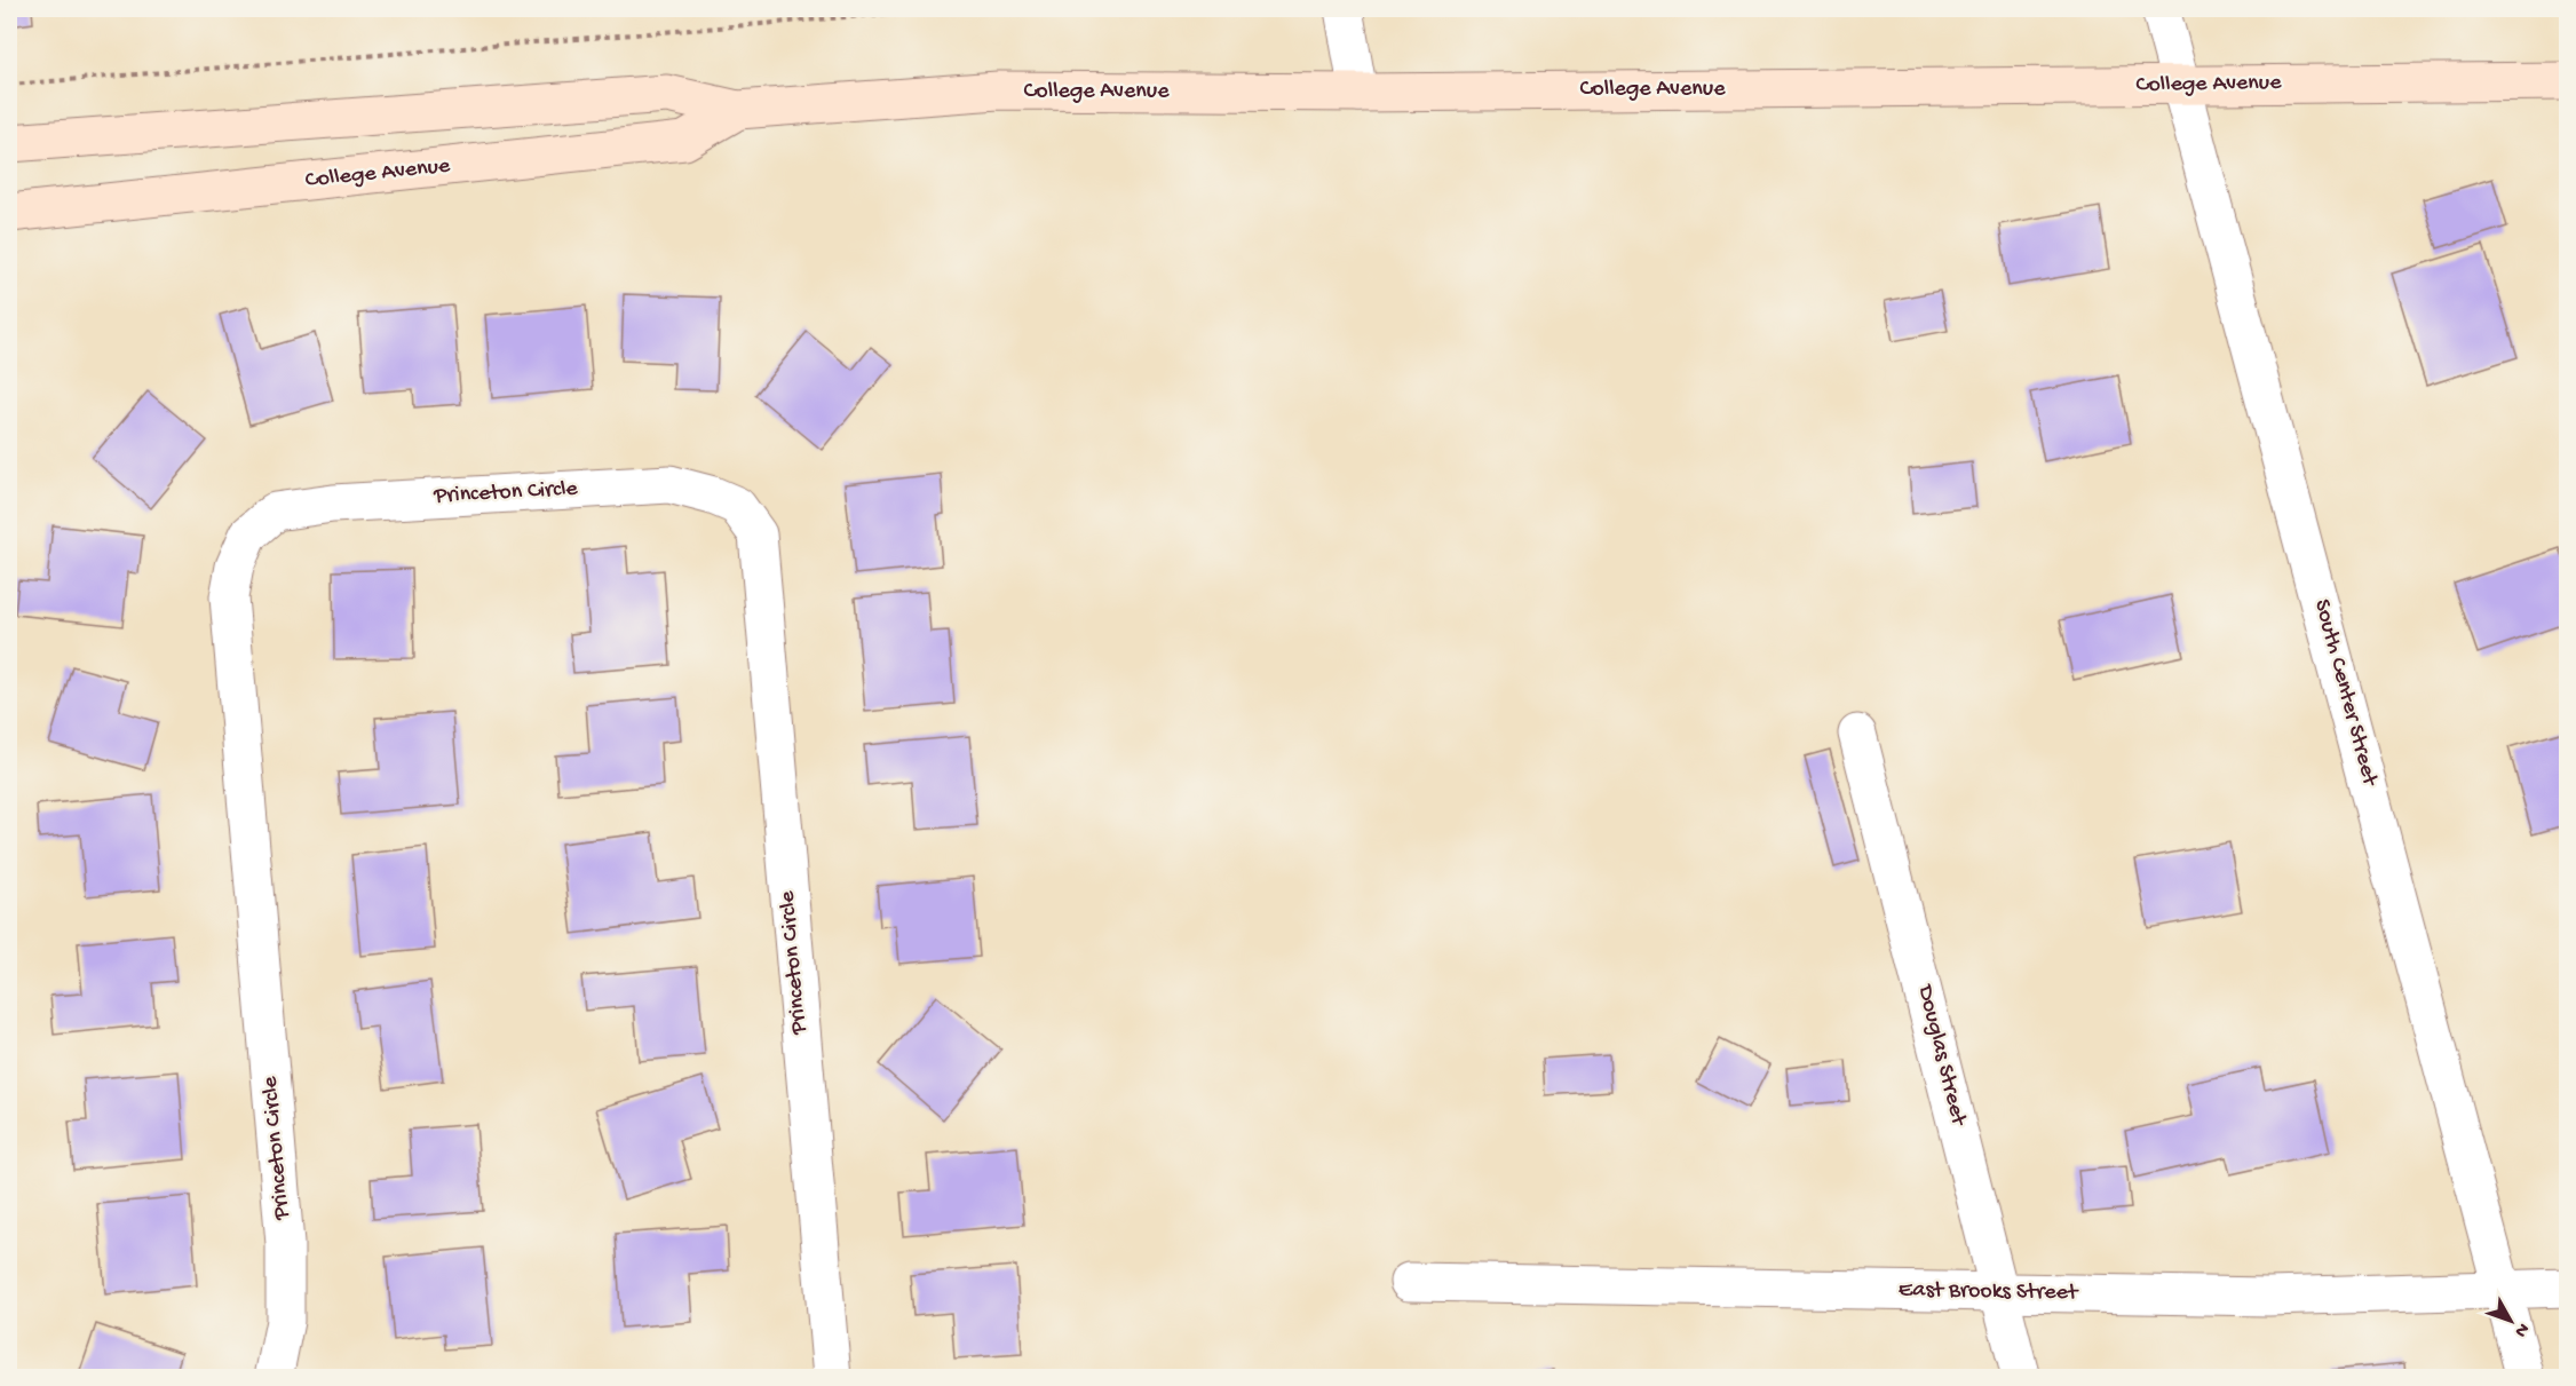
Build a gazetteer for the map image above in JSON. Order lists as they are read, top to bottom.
{
  "streets": {
    "main road": ["College Avenue"],
    "street": [
      "Princeton Circle",
      "South Center Street",
      "Douglas Street",
      "East Brooks Street"
    ]
  },
  "crossings": [
    ["College Avenue", "South Center Street"],
    ["South Center Street", "East Brooks Street"],
    ["Douglas Street", "East Brooks Street"]
  ],
  "north": "bottom right"
}
